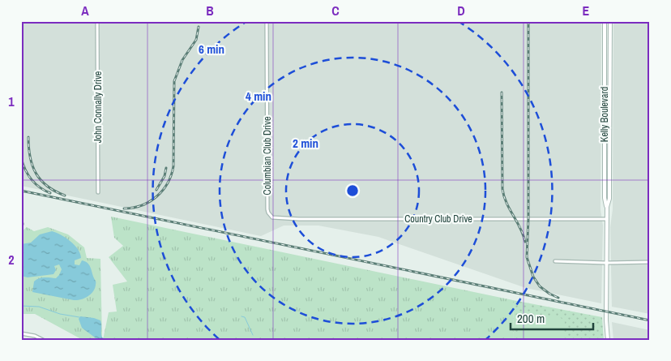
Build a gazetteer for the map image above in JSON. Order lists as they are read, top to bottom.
{
  "streets": {
    "street": [
      "John Connally Drive",
      "Kelly Boulevard",
      "Columbian Club Drive",
      "Country Club Drive"
    ]
  },
  "crossings": [
    ["Kelly Boulevard", "Country Club Drive"],
    ["Columbian Club Drive", "Country Club Drive"]
  ],
  "scale_bar": "200 m",
  "grid": {
    "columns": [
      "A",
      "B",
      "C",
      "D",
      "E"
    ],
    "rows": ["1", "2"]
  },
  "rings": ["6 min", "4 min", "2 min"]
}
